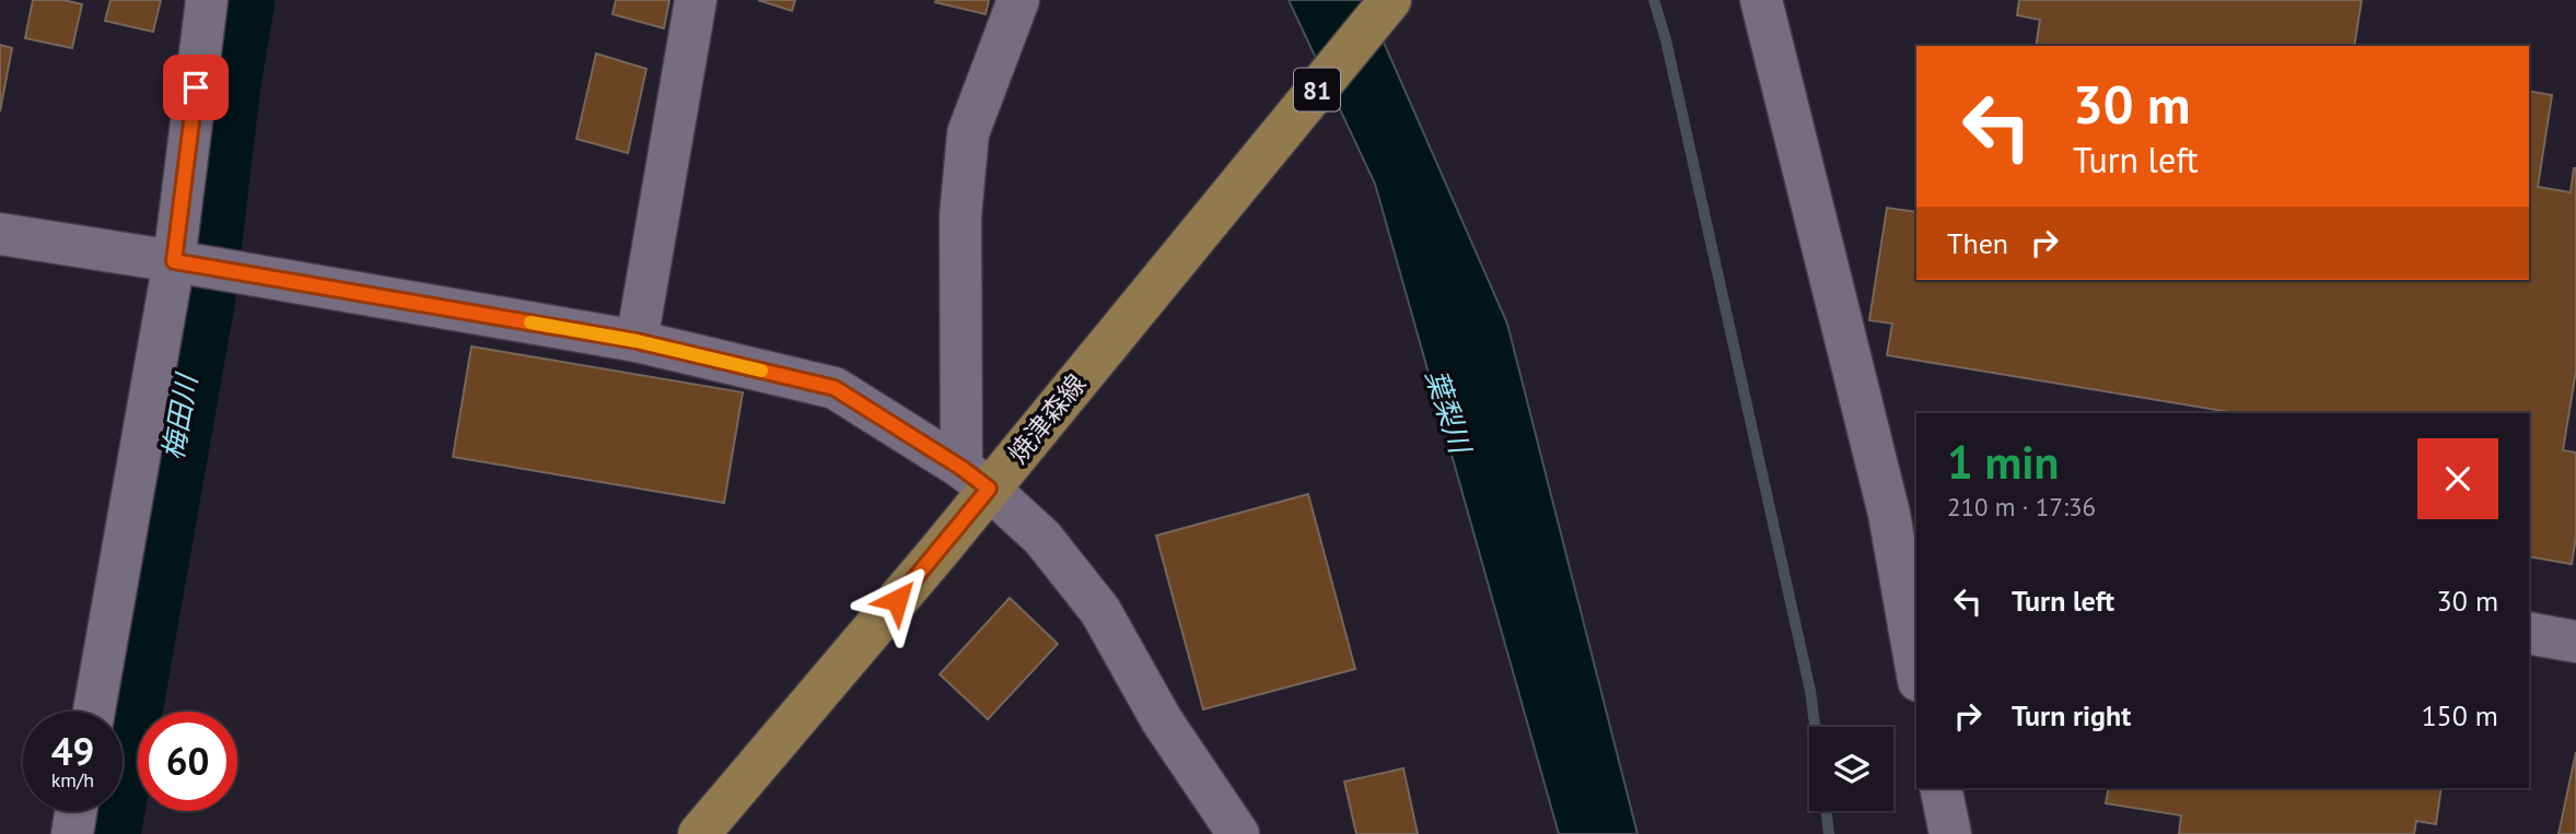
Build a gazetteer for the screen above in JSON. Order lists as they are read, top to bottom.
{
  "streets": {
    "main road": ["81", "焼津森線"]
  },
  "water": ["葉梨川", "梅田川"],
  "page": {
    "turn": ["30 m", "Turn left"],
    "then": "Then",
    "heading": ["1 min", "210 m · 17:36"],
    "list": [
      {
        "name": "Turn left",
        "value": "30 m"
      },
      {
        "name": "Turn right",
        "value": "150 m"
      }
    ],
    "speed": "49 km/h",
    "limit": "60"
  }
}
